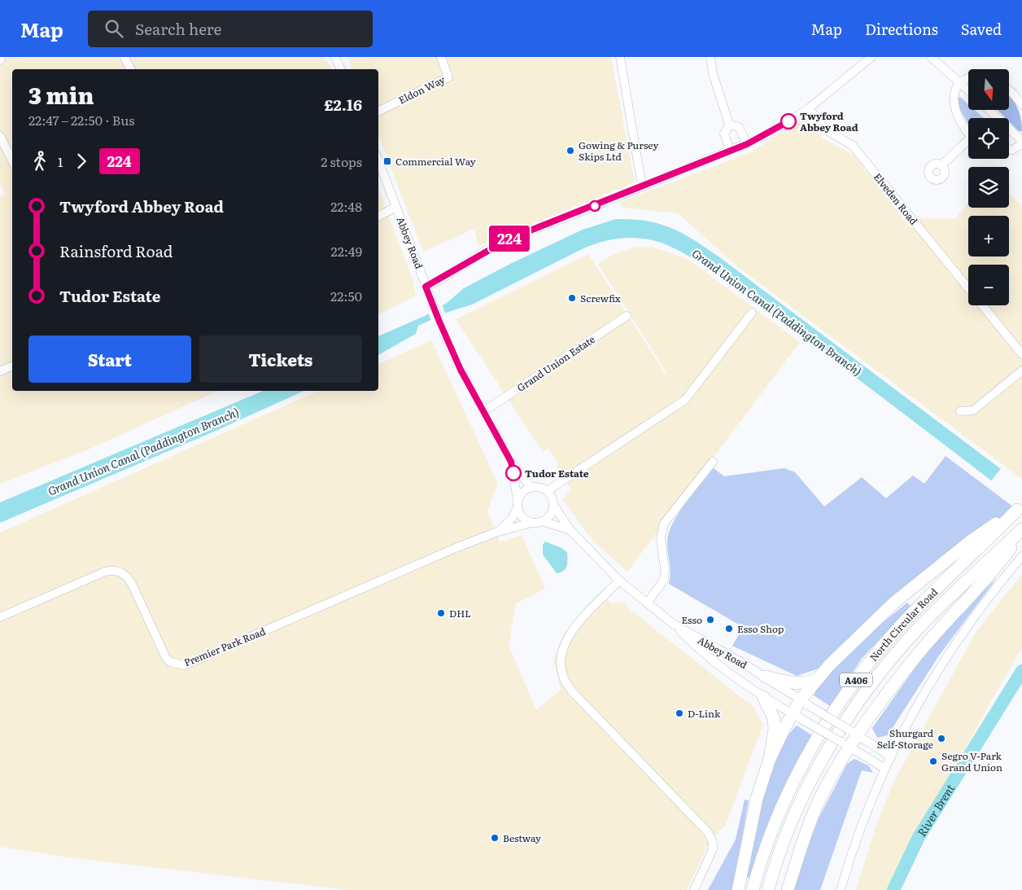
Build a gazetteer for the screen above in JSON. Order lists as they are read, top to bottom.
{
  "streets": {
    "highway": ["North Circular Road", "A406"],
    "street": [
      "Eldon Way",
      "Elveden Road",
      "Abbey Road",
      "Grand Union Estate",
      "Premier Park Road"
    ]
  },
  "crossings": [
    ["Abbey Road", "Grand Union Estate"],
    ["Abbey Road", "Premier Park Road"]
  ],
  "water": ["Grand Union Canal (Paddington Branch)", "River Brent"],
  "places": {
    "other": [
      "Twyford Abbey Road",
      "Gowing & Pursey Skips Ltd",
      "Screwfix",
      "Tudor Estate",
      "DHL",
      "Esso",
      "Esso Shop",
      "D-Link",
      "Shurgard Self-Storage",
      "Segro V-Park Grand Union",
      "Bestway"
    ],
    "transit": ["Commercial Way"]
  },
  "lines": ["bus line 224"],
  "north": "bottom",
  "page": {
    "header": "Map",
    "search": "Search here",
    "nav": ["Map", "Directions", "Saved"],
    "on_map": "224",
    "map_buttons": ["+", "−"],
    "heading": ["3 min", "22:47 – 22:50 · Bus", "£2.16"],
    "legs": ["1", "224", "2 stops"],
    "list": [
      {
        "name": "Twyford Abbey Road",
        "value": "22:48"
      },
      {
        "name": "Rainsford Road",
        "value": "22:49"
      },
      {
        "name": "Tudor Estate",
        "value": "22:50"
      }
    ],
    "buttons": ["Start", "Tickets"]
  }
}
